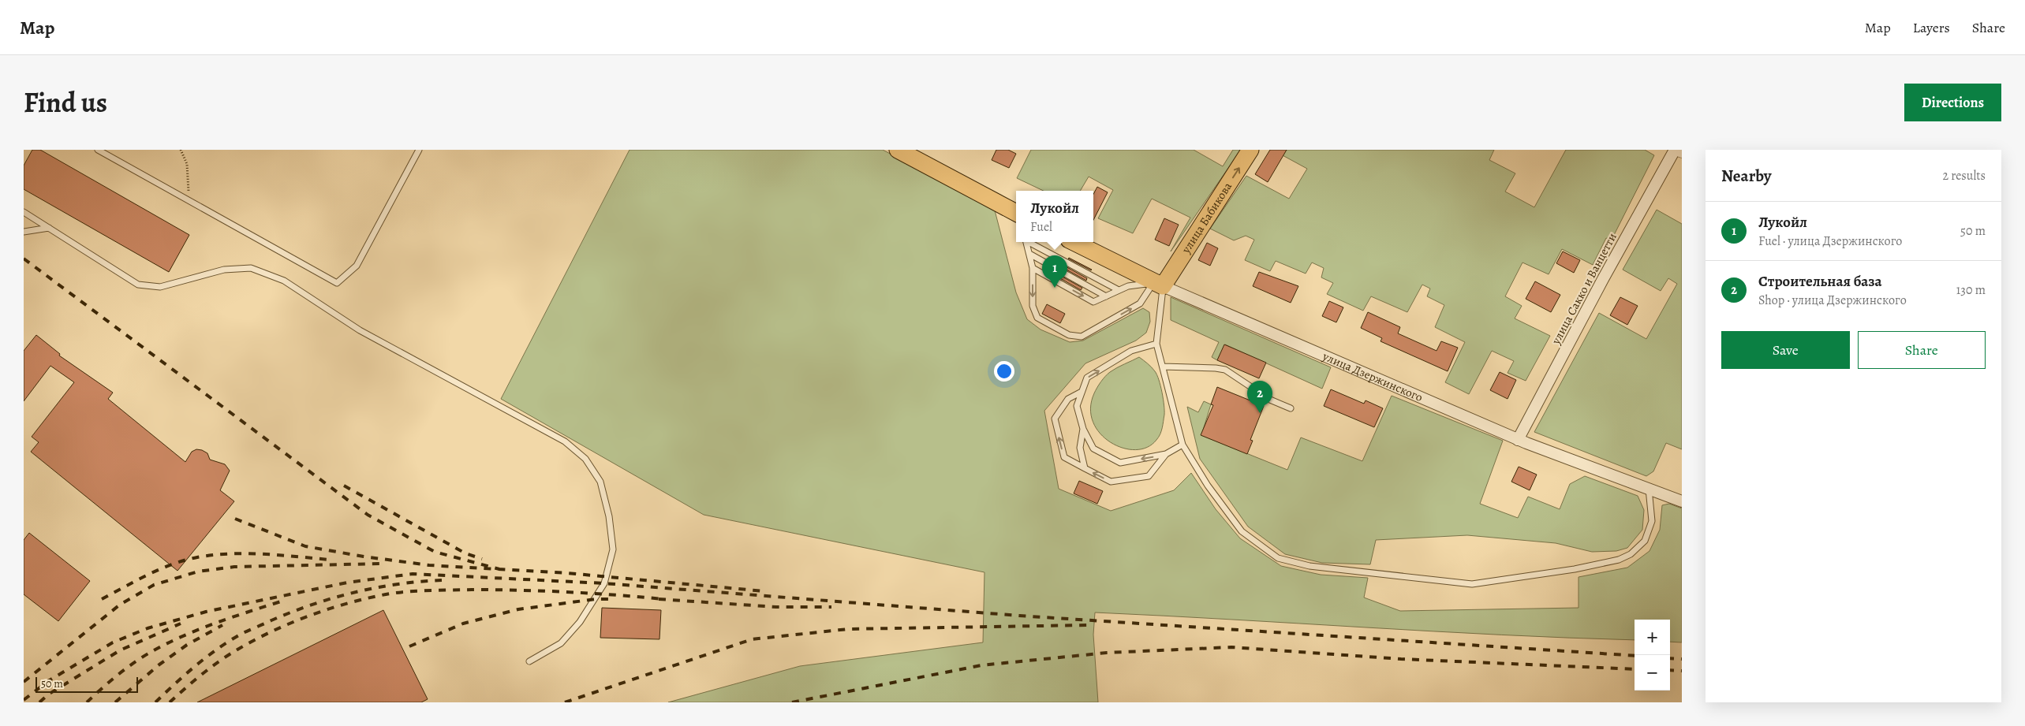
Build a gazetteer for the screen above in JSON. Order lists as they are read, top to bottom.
{
  "streets": {
    "main road": ["улица Бабикова", "улица Дзержинского"],
    "street": ["улица Сакко и Ванцетти"]
  },
  "crossings": [
    ["улица Бабикова", "улица Дзержинского"],
    ["улица Сакко и Ванцетти", "улица Дзержинского"]
  ],
  "one_way": ["улица Бабикова"],
  "scale_bar": "50 m",
  "page": {
    "header": "Map",
    "nav": ["Map", "Layers", "Share"],
    "title": "Find us",
    "buttons": [
      "Directions",
      ["Save", "Share"]
    ],
    "heading": ["Nearby", "2 results"],
    "popup": ["Лукойл", "Fuel"],
    "list": [
      {
        "mark": "1",
        "name": "Лукойл",
        "note": "Fuel · улица Дзержинского",
        "value": "50 m"
      },
      {
        "mark": "2",
        "name": "Строительная база",
        "note": "Shop · улица Дзержинского",
        "value": "130 m"
      }
    ],
    "pins": ["1", "2"],
    "map_buttons": ["+", "−"],
    "scale": "50 m"
  }
}
